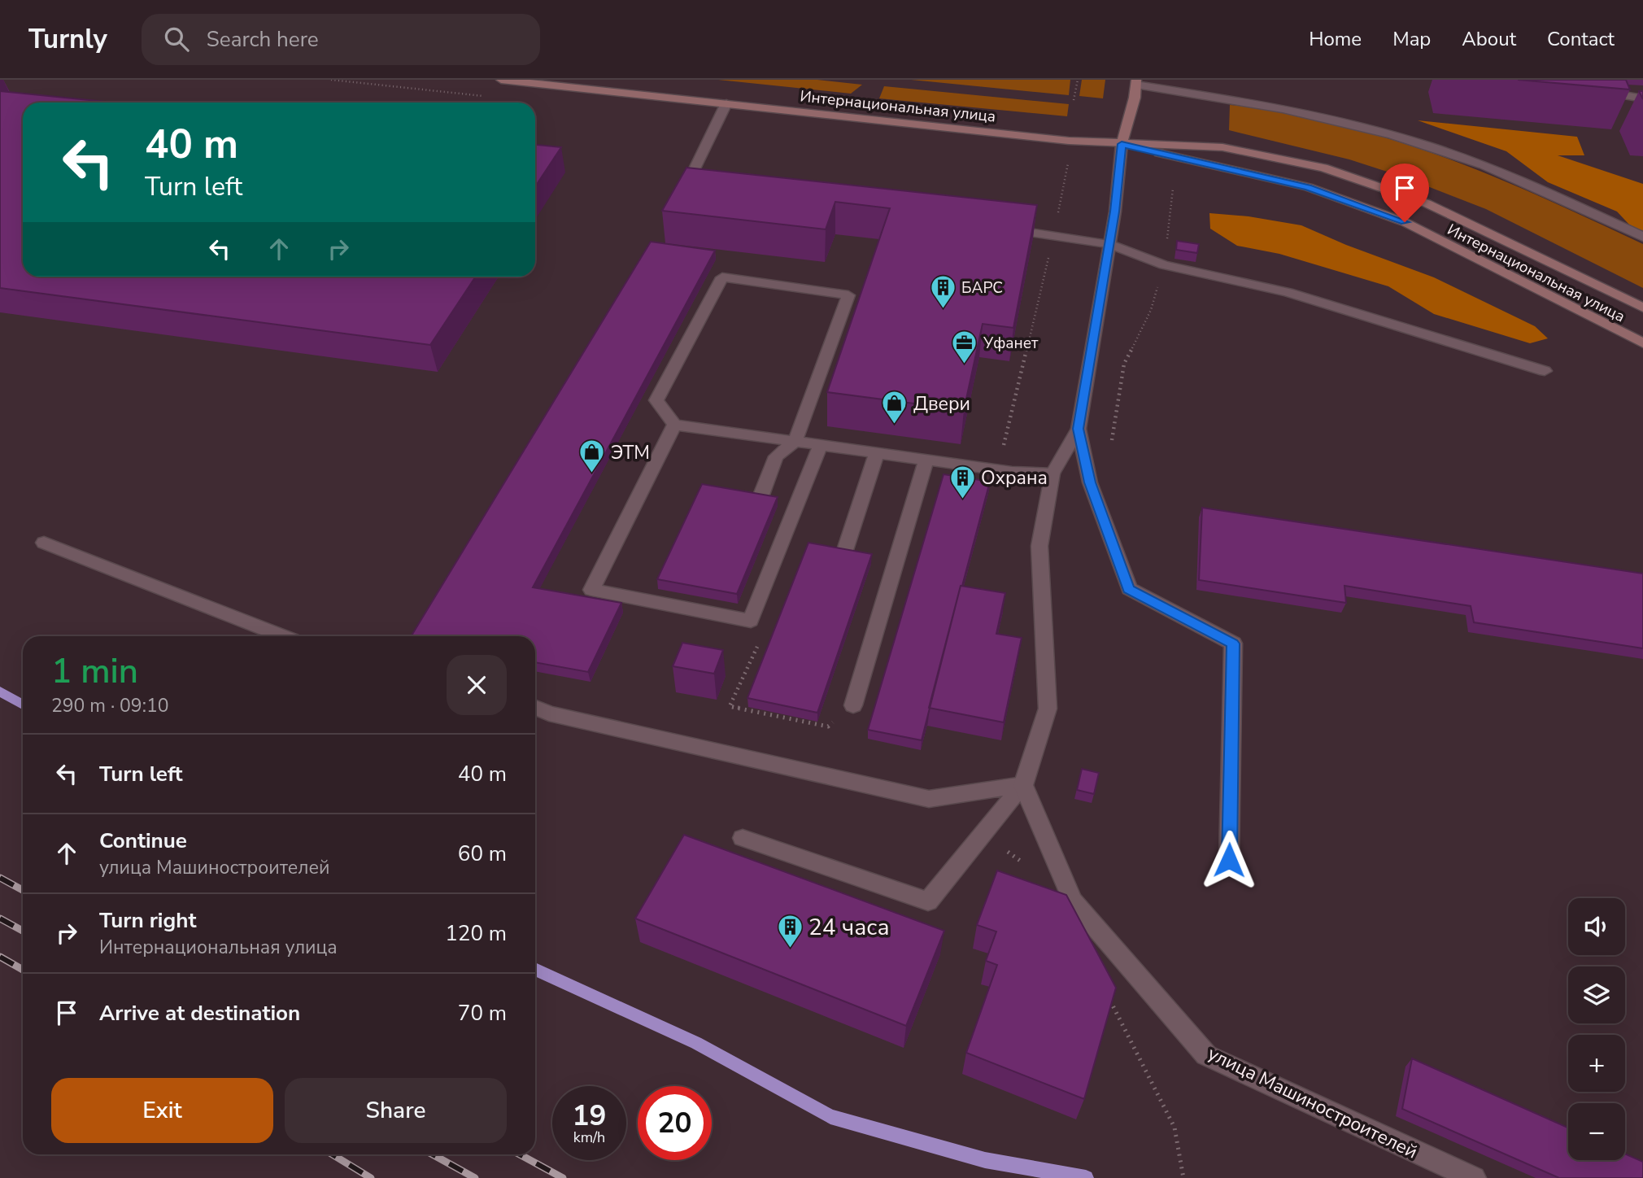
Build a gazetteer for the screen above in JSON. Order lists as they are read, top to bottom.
{
  "streets": {
    "main road": ["Интернациональная улица"],
    "street": ["улица Машиностроителей"]
  },
  "places": {
    "building": ["БАРС", "Охрана", "24 часа"],
    "office": ["Уфанет"],
    "shop": ["Двери", "ЭТМ"]
  },
  "page": {
    "header": "Turnly",
    "search": "Search here",
    "nav": [
      "Home",
      "Map",
      "About",
      "Contact"
    ],
    "turn": ["40 m", "Turn left"],
    "heading": ["1 min", "290 m · 09:10"],
    "list": [
      {
        "name": "Turn left",
        "value": "40 m"
      },
      {
        "name": "Continue",
        "note": "улица Машиностроителей",
        "value": "60 m"
      },
      {
        "name": "Turn right",
        "note": "Интернациональная улица",
        "value": "120 m"
      },
      {
        "name": "Arrive at destination",
        "value": "70 m"
      }
    ],
    "map_buttons": ["+", "−"],
    "buttons": ["Exit", "Share"],
    "speed": "19 km/h",
    "limit": "20"
  }
}
